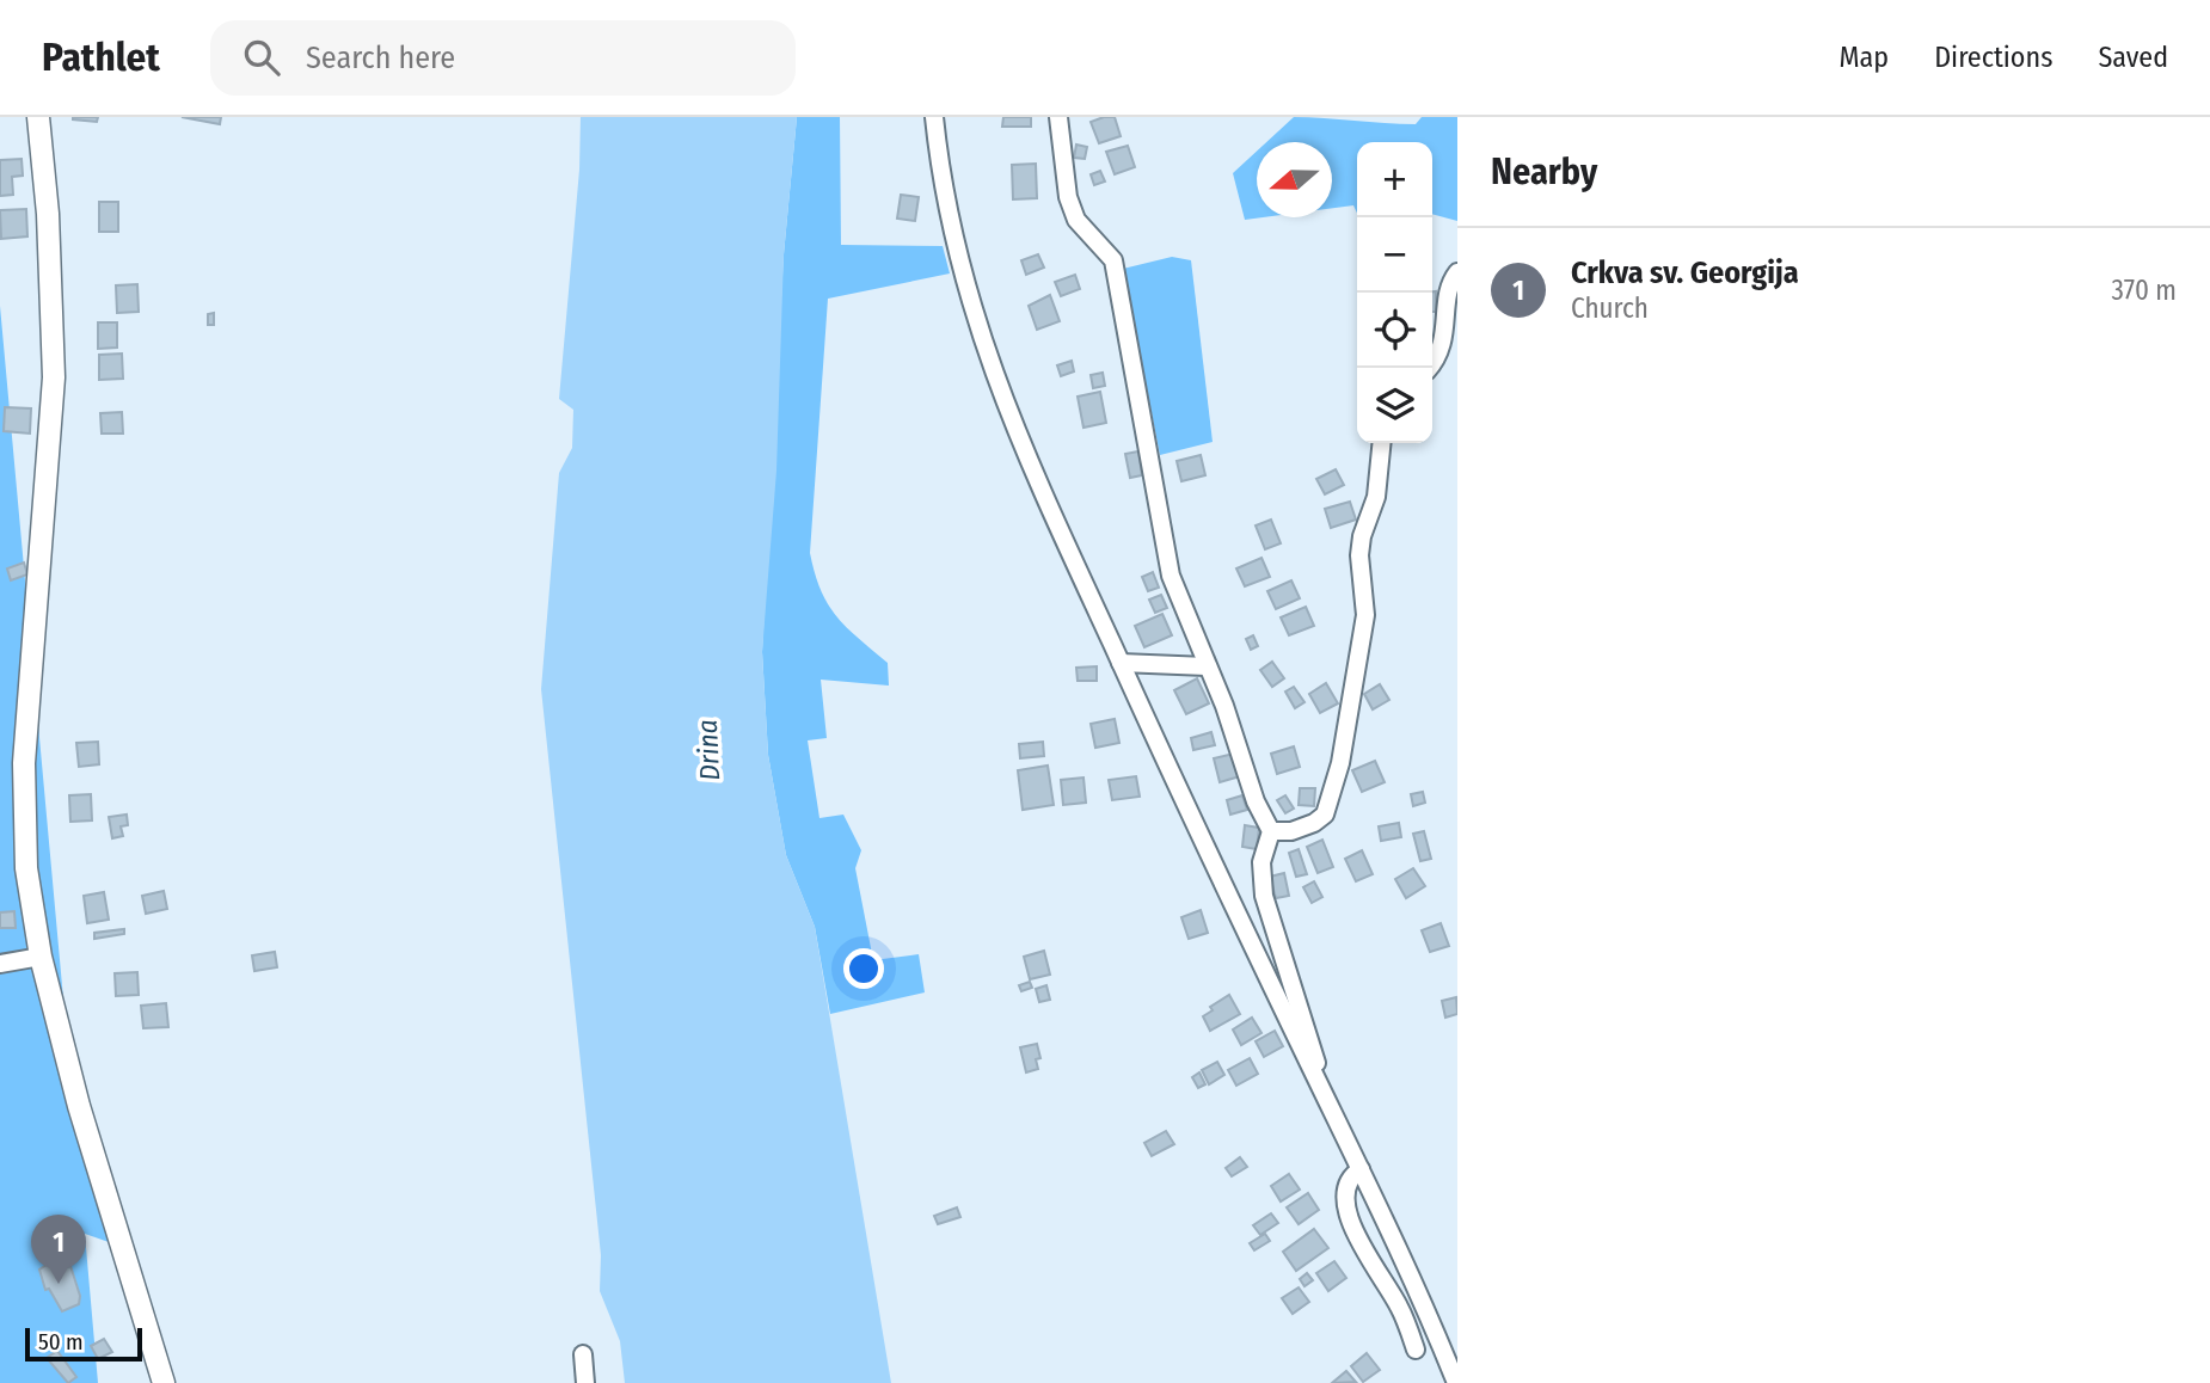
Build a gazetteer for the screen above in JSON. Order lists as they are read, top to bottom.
{
  "water": ["Drina"],
  "scale_bar": "50 m",
  "north": "left",
  "page": {
    "header": "Pathlet",
    "search": "Search here",
    "nav": ["Map", "Directions", "Saved"],
    "heading": "Nearby",
    "map_buttons": ["+", "−"],
    "list": [
      {
        "mark": "1",
        "name": "Crkva sv. Georgija",
        "note": "Church",
        "value": "370 m"
      }
    ],
    "pins": "1",
    "scale": "50 m"
  }
}
